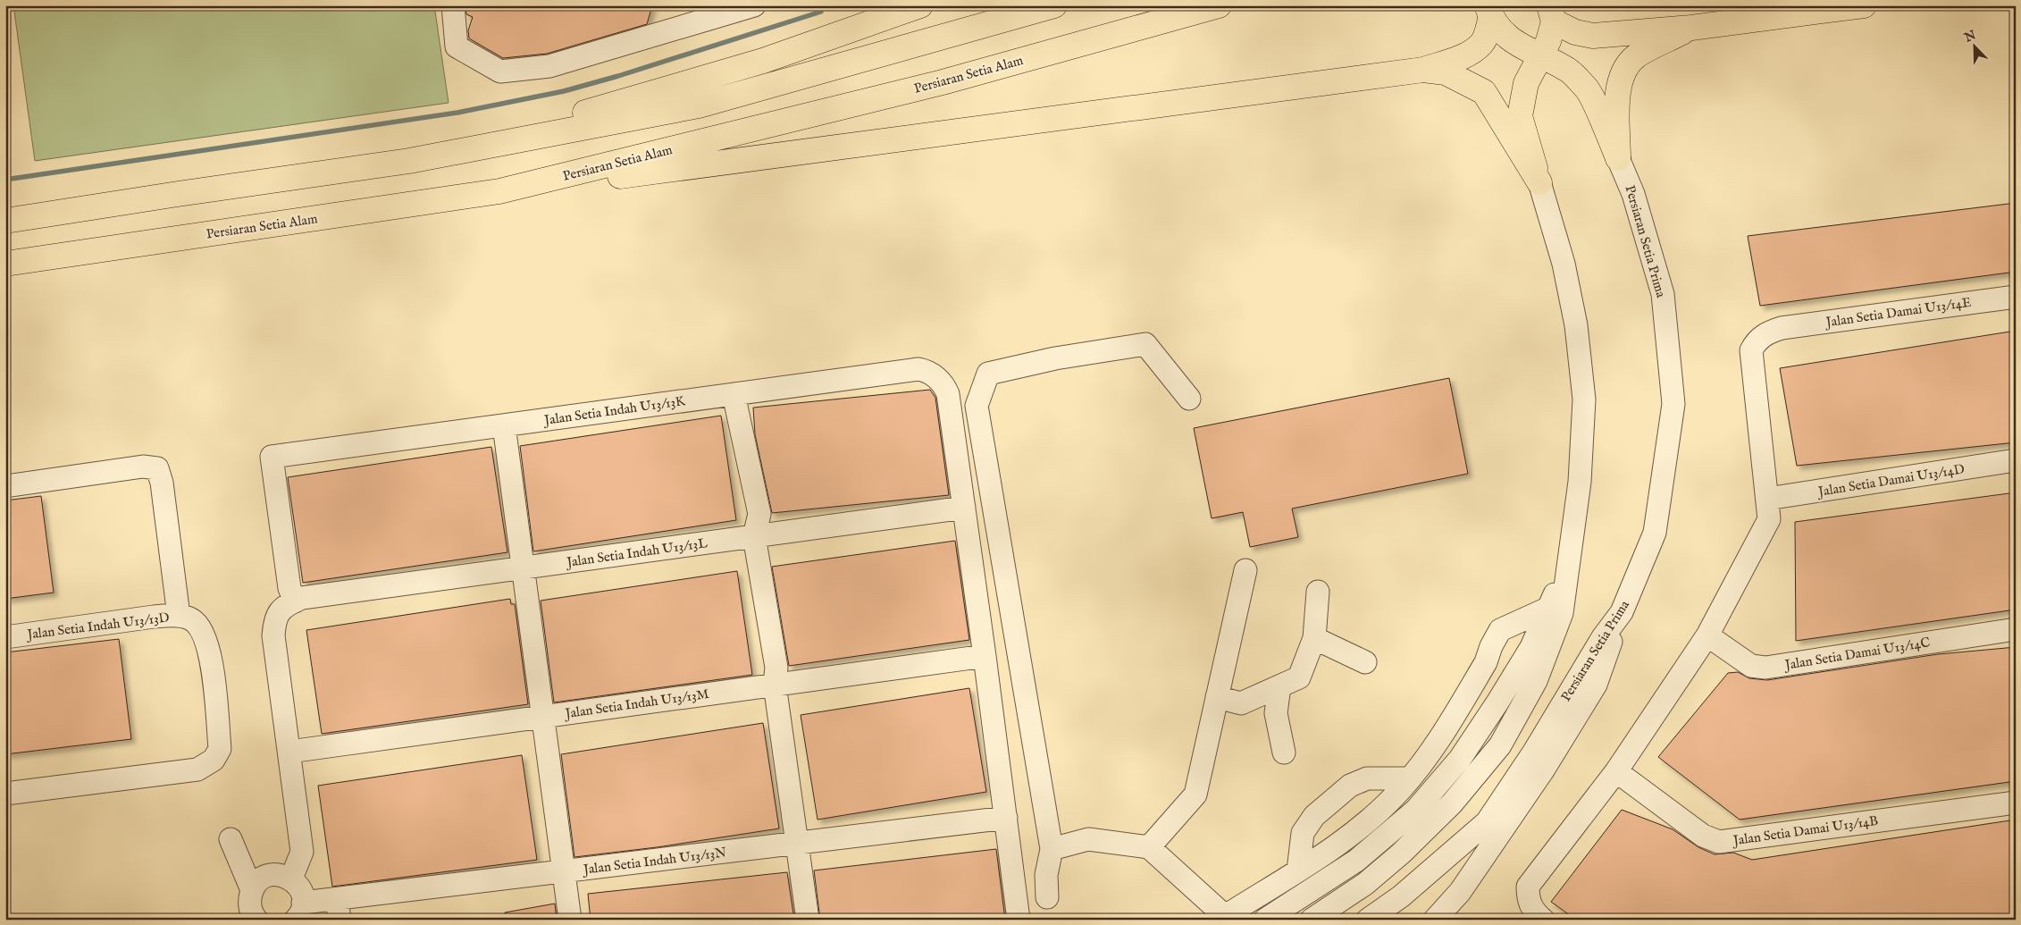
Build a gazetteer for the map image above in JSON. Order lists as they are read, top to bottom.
{
  "streets": {
    "main road": ["Persiaran Setia Alam"],
    "street": [
      "Persiaran Setia Prima",
      "Jalan Setia Damai U13/14E",
      "Jalan Setia Indah U13/13K",
      "Jalan Setia Damai U13/14D",
      "Jalan Setia Indah U13/13L",
      "Jalan Setia Indah U13/13D",
      "Jalan Setia Damai U13/14C",
      "Jalan Setia Indah U13/13M",
      "Jalan Setia Damai U13/14B",
      "Jalan Setia Indah U13/13N"
    ]
  },
  "crossings": [
    ["Jalan Setia Damai U13/14E", "Jalan Setia Damai U13/14D"],
    ["Jalan Setia Damai U13/14E", "Jalan Setia Damai U13/14C"],
    ["Jalan Setia Damai U13/14E", "Jalan Setia Damai U13/14B"],
    ["Jalan Setia Indah U13/13K", "Jalan Setia Indah U13/13L"]
  ],
  "north": "top left"
}
